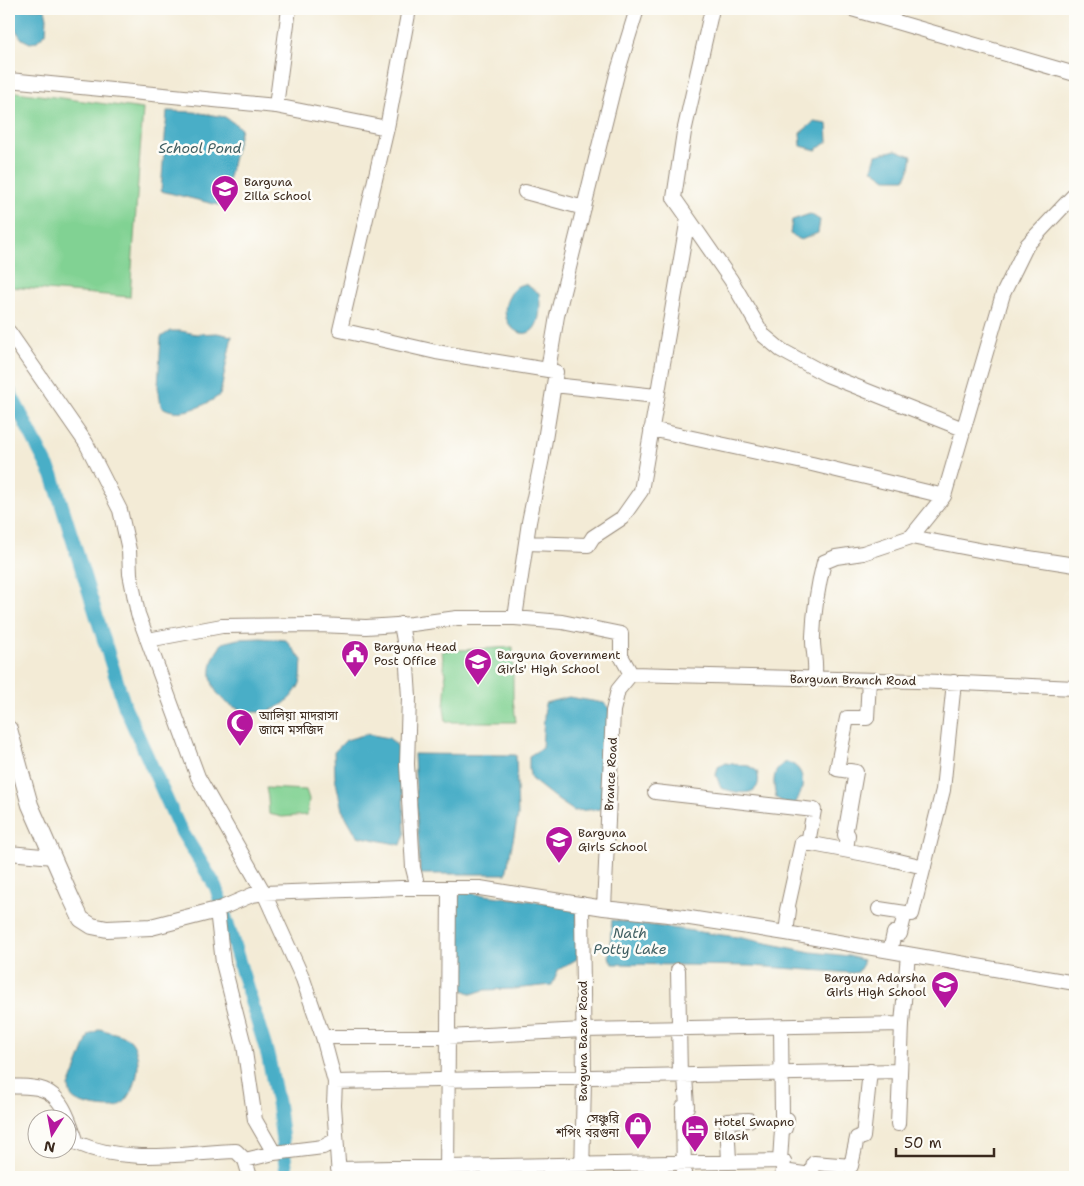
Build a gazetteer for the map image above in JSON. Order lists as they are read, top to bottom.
{
  "streets": {
    "street": ["Barguan Branch Road", "Brance Road", "Barguna Bazar Road"]
  },
  "crossings": [
    ["Barguan Branch Road", "Brance Road"]
  ],
  "water": ["School Pond", "Nath Potty Lake"],
  "places": {
    "school or university": [
      "Barguna Zilla School",
      "Barguna Government Girls' High School",
      "Barguna Girls School",
      "Barguna Adarsha Girls High School"
    ],
    "public building": ["Barguna Head Post Office"],
    "mosque": ["আলিয়া মাদরাসা জামে মসজিদ"],
    "shop": ["সেঞ্চুরি শপিং বরগুনা"],
    "hotel": ["Hotel Swapno Bilash"]
  },
  "scale_bar": "50 m",
  "north": "bottom"
}
